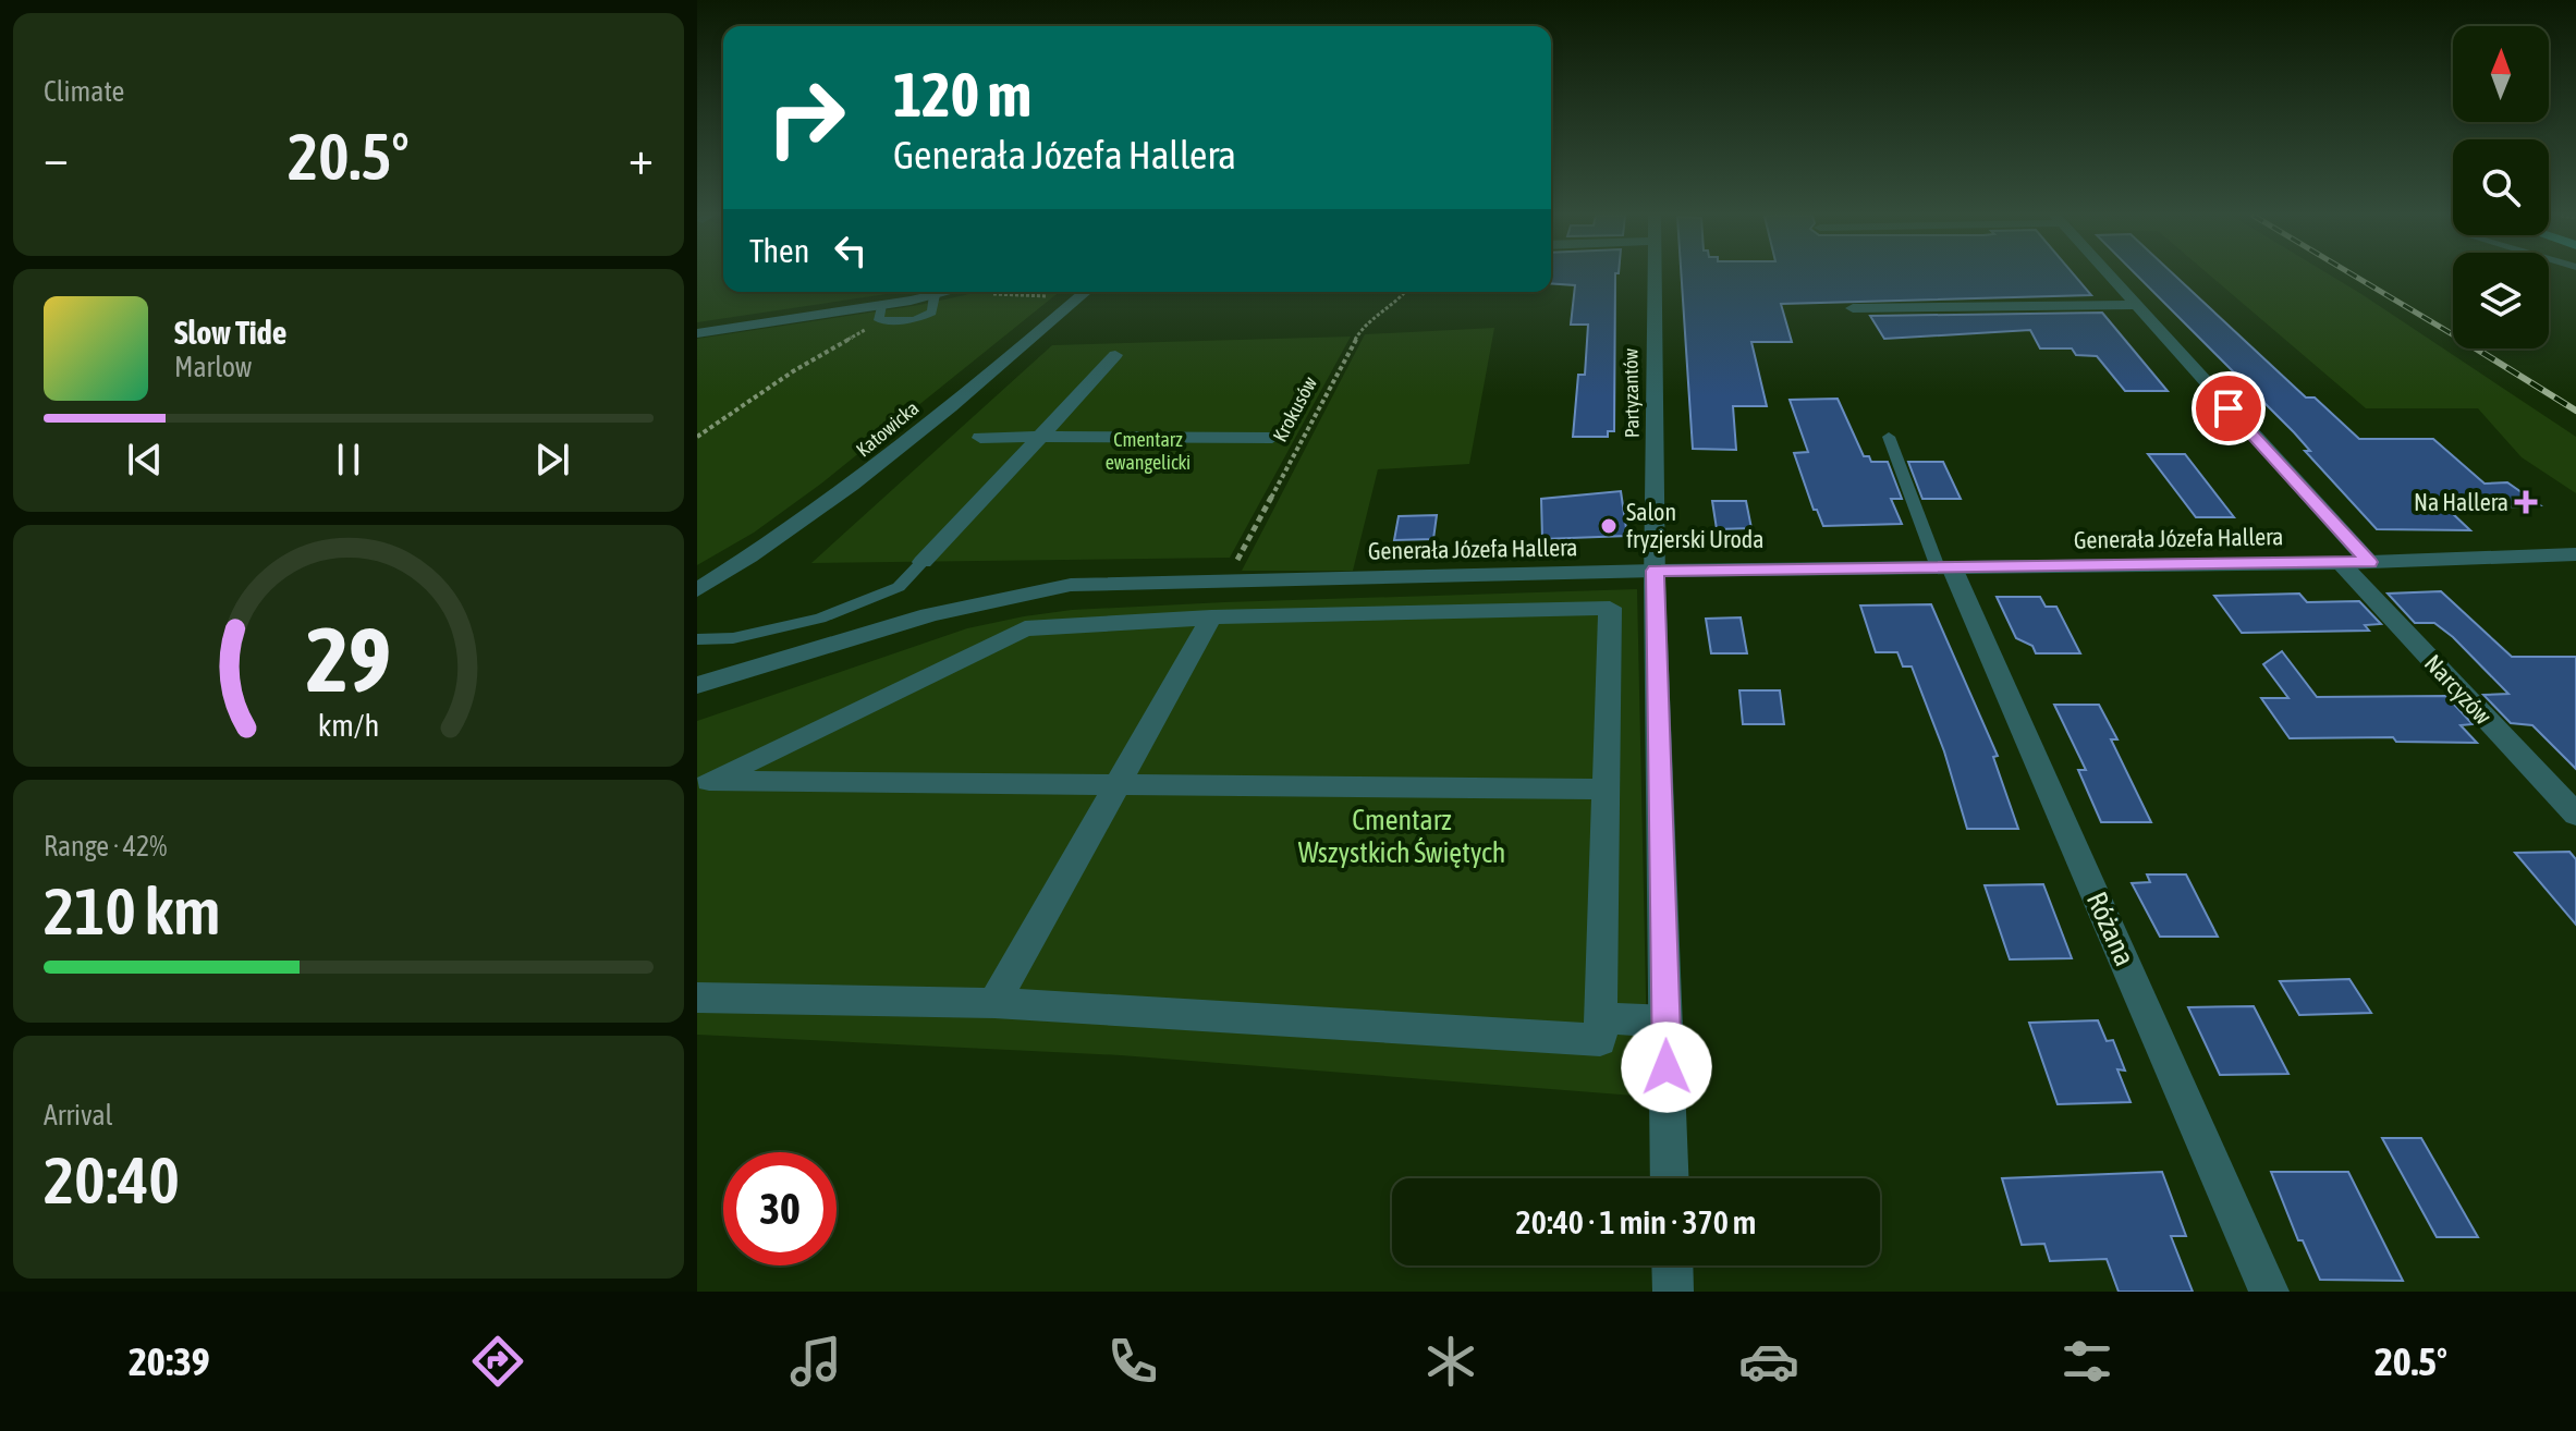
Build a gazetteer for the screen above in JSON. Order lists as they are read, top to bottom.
{
  "streets": {
    "street": [
      "Partyzantów",
      "Katowicka",
      "Generała Józefa Hallera",
      "Narcyzów",
      "Różana"
    ],
    "path": ["Krokusów"]
  },
  "crossings": [
    ["Partyzantów", "Generała Józefa Hallera"],
    ["Generała Józefa Hallera", "Narcyzów"],
    ["Generała Józefa Hallera", "Różana"]
  ],
  "parks": ["Cmentarz ewangelicki", "Cmentarz Wszystkich Świętych"],
  "places": {
    "health": ["Na Hallera"],
    "other": ["Salon fryzjerski Uroda"]
  },
  "north": "top",
  "page": {
    "tile": [
      "Climate",
      ["Range · 42%", "210 km"],
      ["Arrival", "20:40"]
    ],
    "turn": ["120 m", "Generała Józefa Hallera"],
    "heat": ["−", "20.5°", "+"],
    "then": "Then",
    "song": ["Slow Tide", "Marlow"],
    "limit": "30",
    "trip": "20:40 · 1 min · 370 m",
    "tabs": ["20:39", "20.5°"],
    "gauge": ["29", "km/h"]
  }
}
